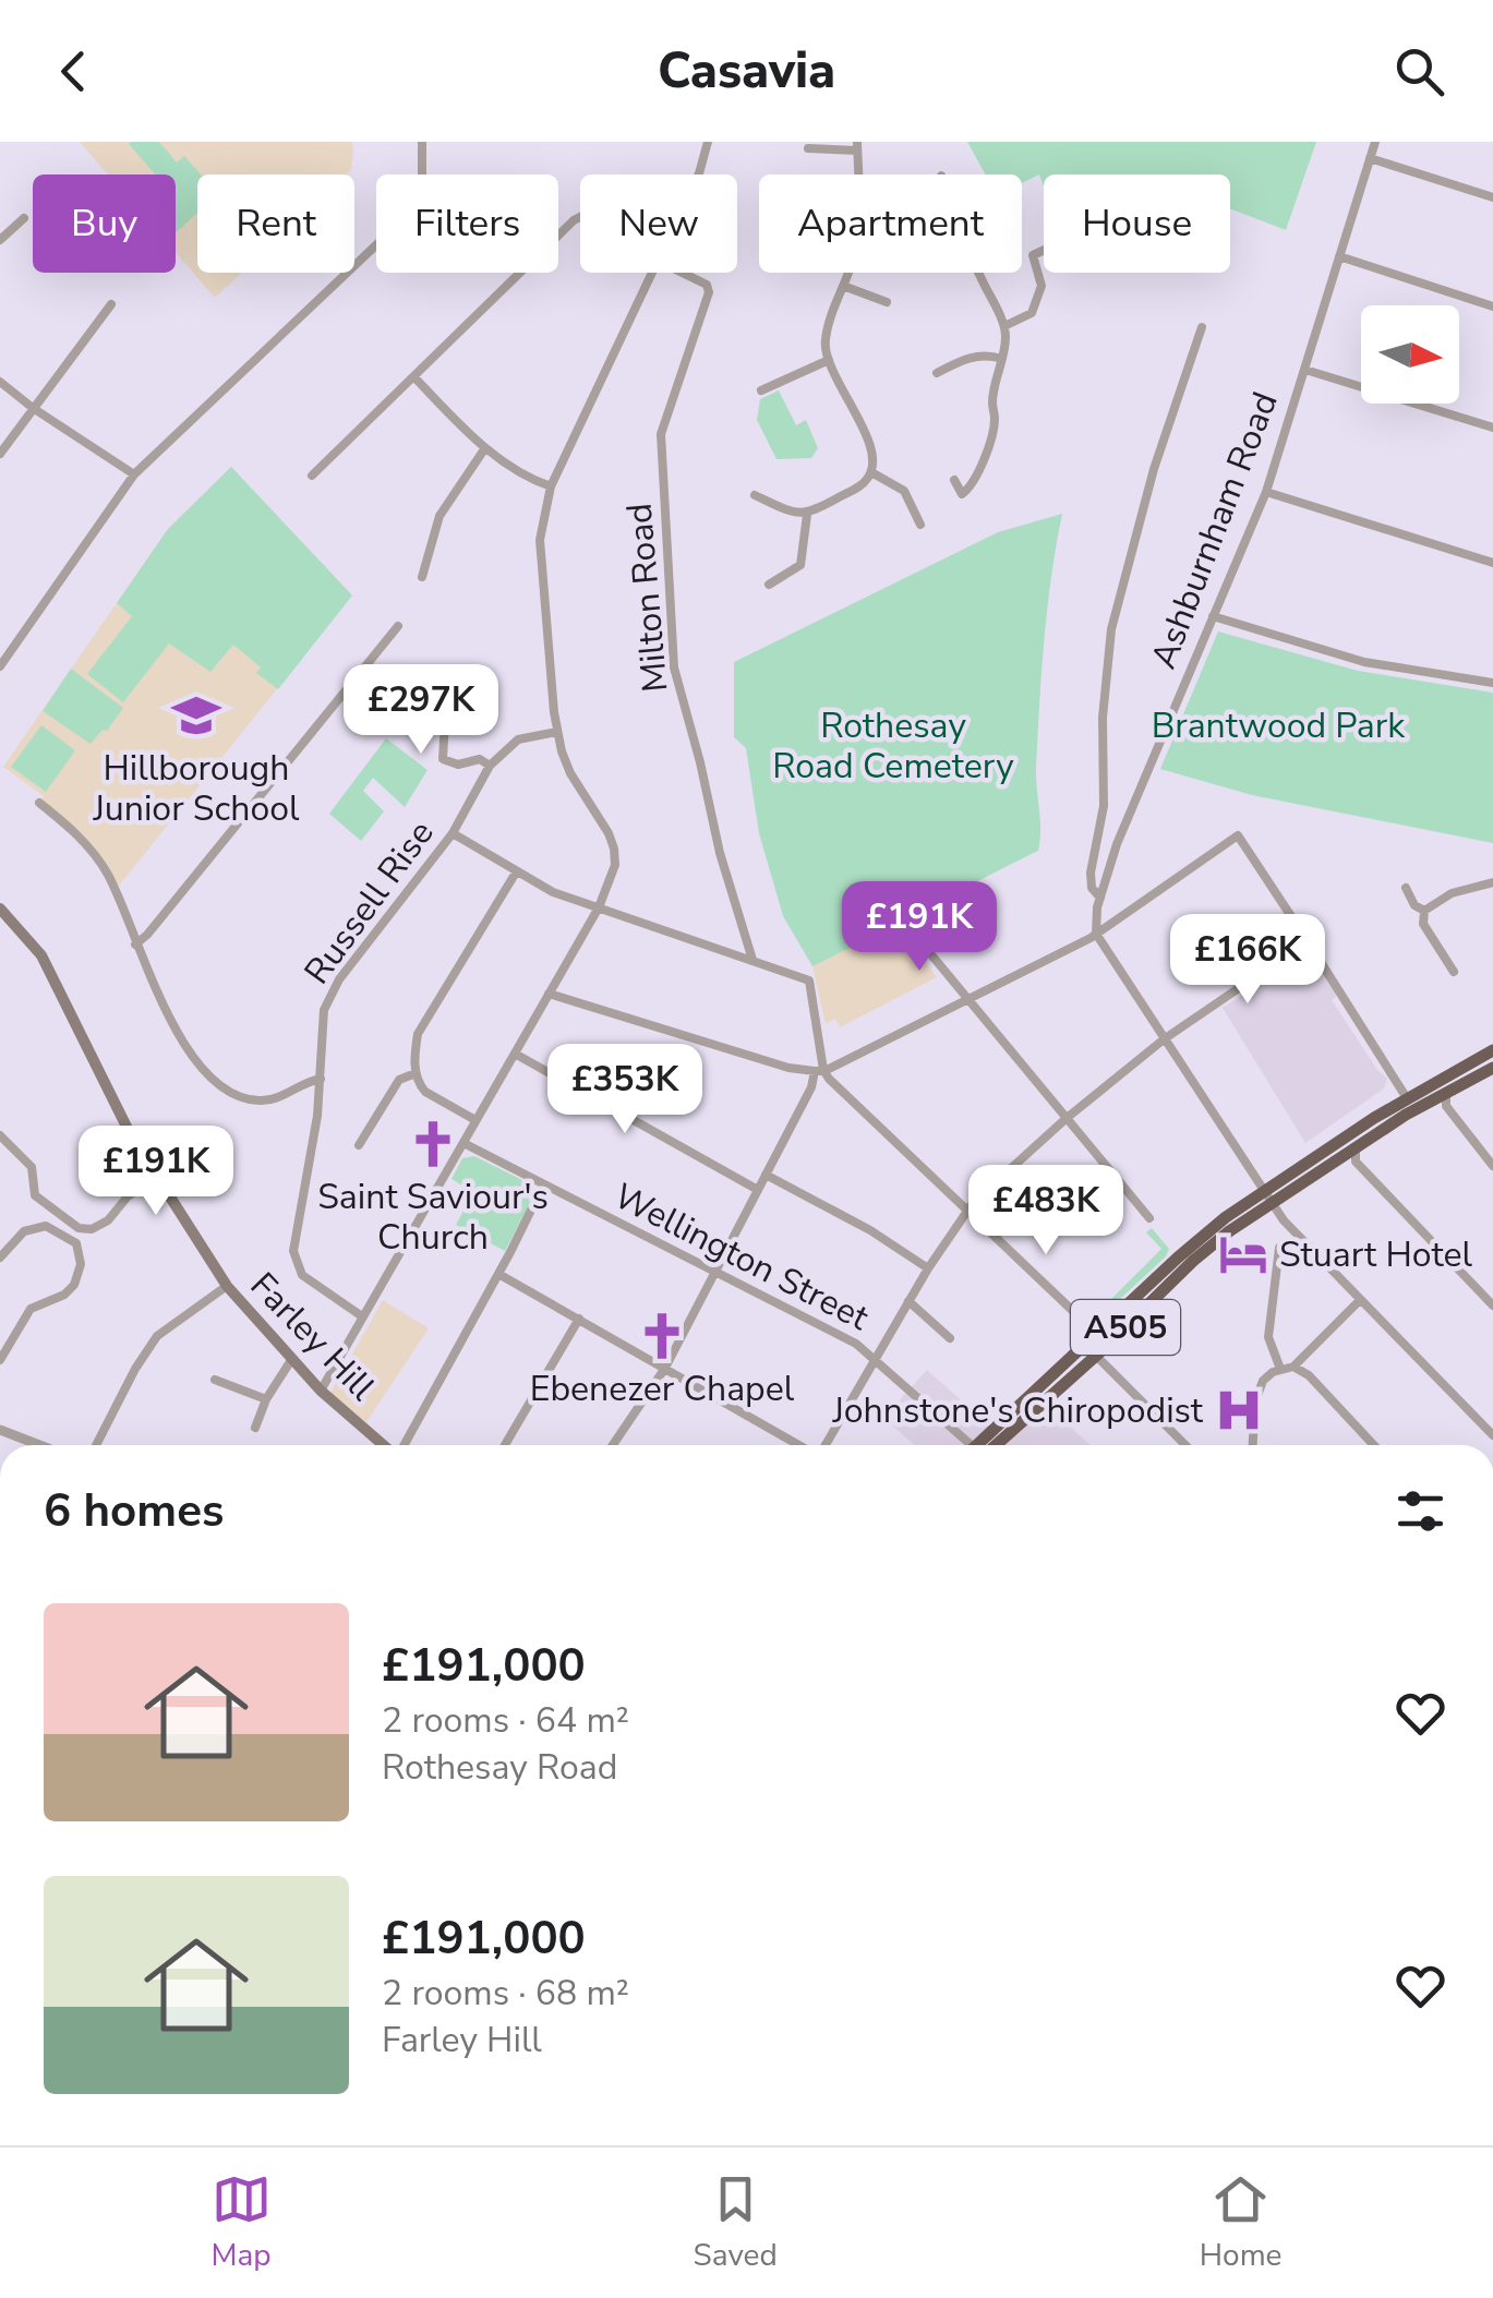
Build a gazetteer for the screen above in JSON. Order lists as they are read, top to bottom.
{
  "streets": {
    "highway": ["A505"],
    "main road": ["Farley Hill"],
    "street": [
      "Ashburnham Road",
      "Milton Road",
      "Russell Rise",
      "Wellington Street"
    ]
  },
  "parks": ["Rothesay Road Cemetery", "Brantwood Park"],
  "places": {
    "school or university": ["Hillborough Junior School"],
    "church": ["Saint Saviour's Church", "Ebenezer Chapel"],
    "hotel": ["Stuart Hotel"],
    "hospital": ["Johnstone's Chiropodist"]
  },
  "north": "right",
  "page": {
    "header": "Casavia",
    "chip": [
      "Buy",
      "Rent",
      "Filters",
      "New",
      "Apartment",
      "House"
    ],
    "price": [
      "£297K",
      "£191K",
      "£166K",
      "£353K",
      "£191K",
      "£483K"
    ],
    "heading": "6 homes",
    "list": [
      {
        "name": "£191,000",
        "note": "2 rooms · 64 m² · Rothesay Road"
      },
      {
        "name": "£191,000",
        "note": "2 rooms · 68 m² · Farley Hill"
      }
    ],
    "tabs": ["Map", "Saved", "Home"]
  }
}
